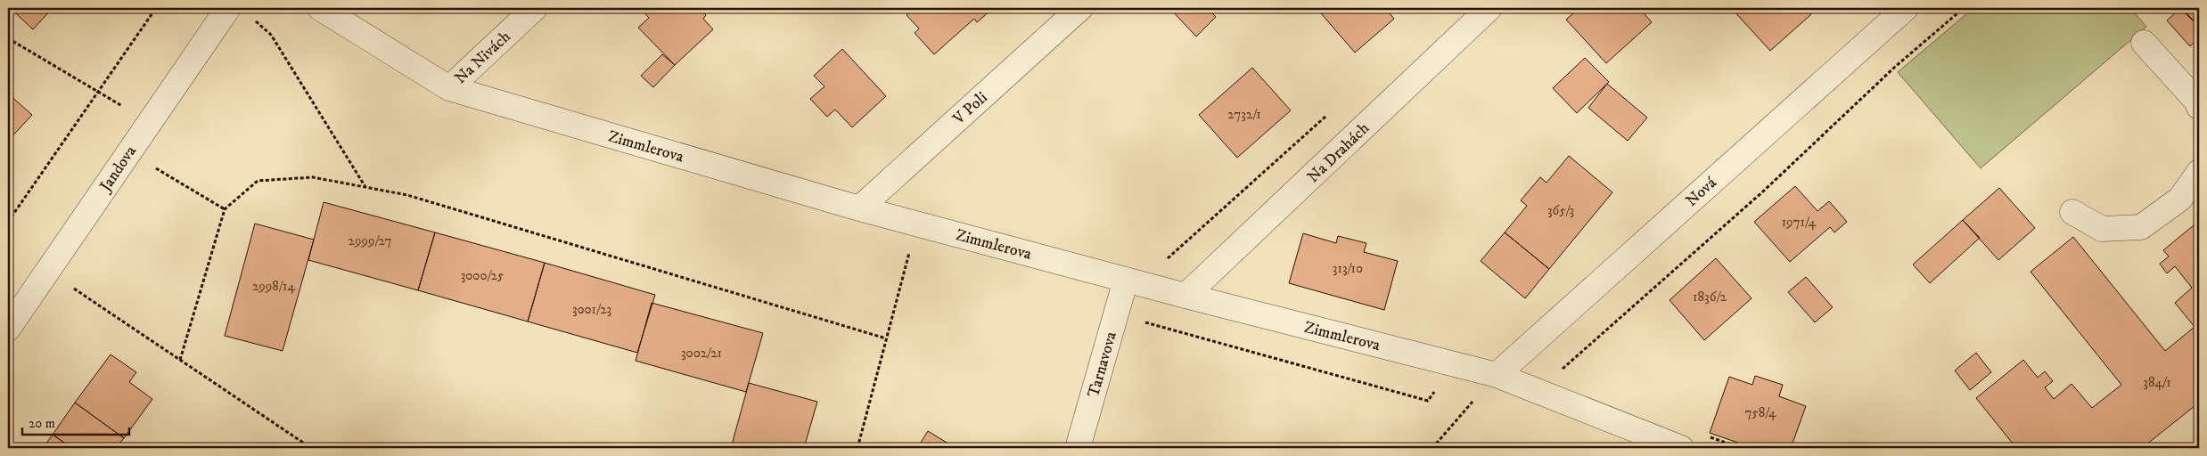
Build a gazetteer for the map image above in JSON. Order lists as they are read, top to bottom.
{
  "streets": {
    "street": [
      "Na Nivách",
      "V Poli",
      "Zimmlerova",
      "Na Drahách",
      "Jandova",
      "Nová",
      "Tarnavova"
    ]
  },
  "crossings": [
    ["Na Nivách", "Zimmlerova"],
    ["V Poli", "Zimmlerova"],
    ["Zimmlerova", "Na Drahách"],
    ["Zimmlerova", "Nová"],
    ["Zimmlerova", "Tarnavova"]
  ],
  "house_numbers": [
    "2732/1",
    "365/3",
    "1971/4",
    "2999/27",
    "313/10",
    "3000/25",
    "2998/14",
    "1836/2",
    "3001/23",
    "3002/21",
    "384/1",
    "758/4"
  ],
  "scale_bar": "20 m"
}
